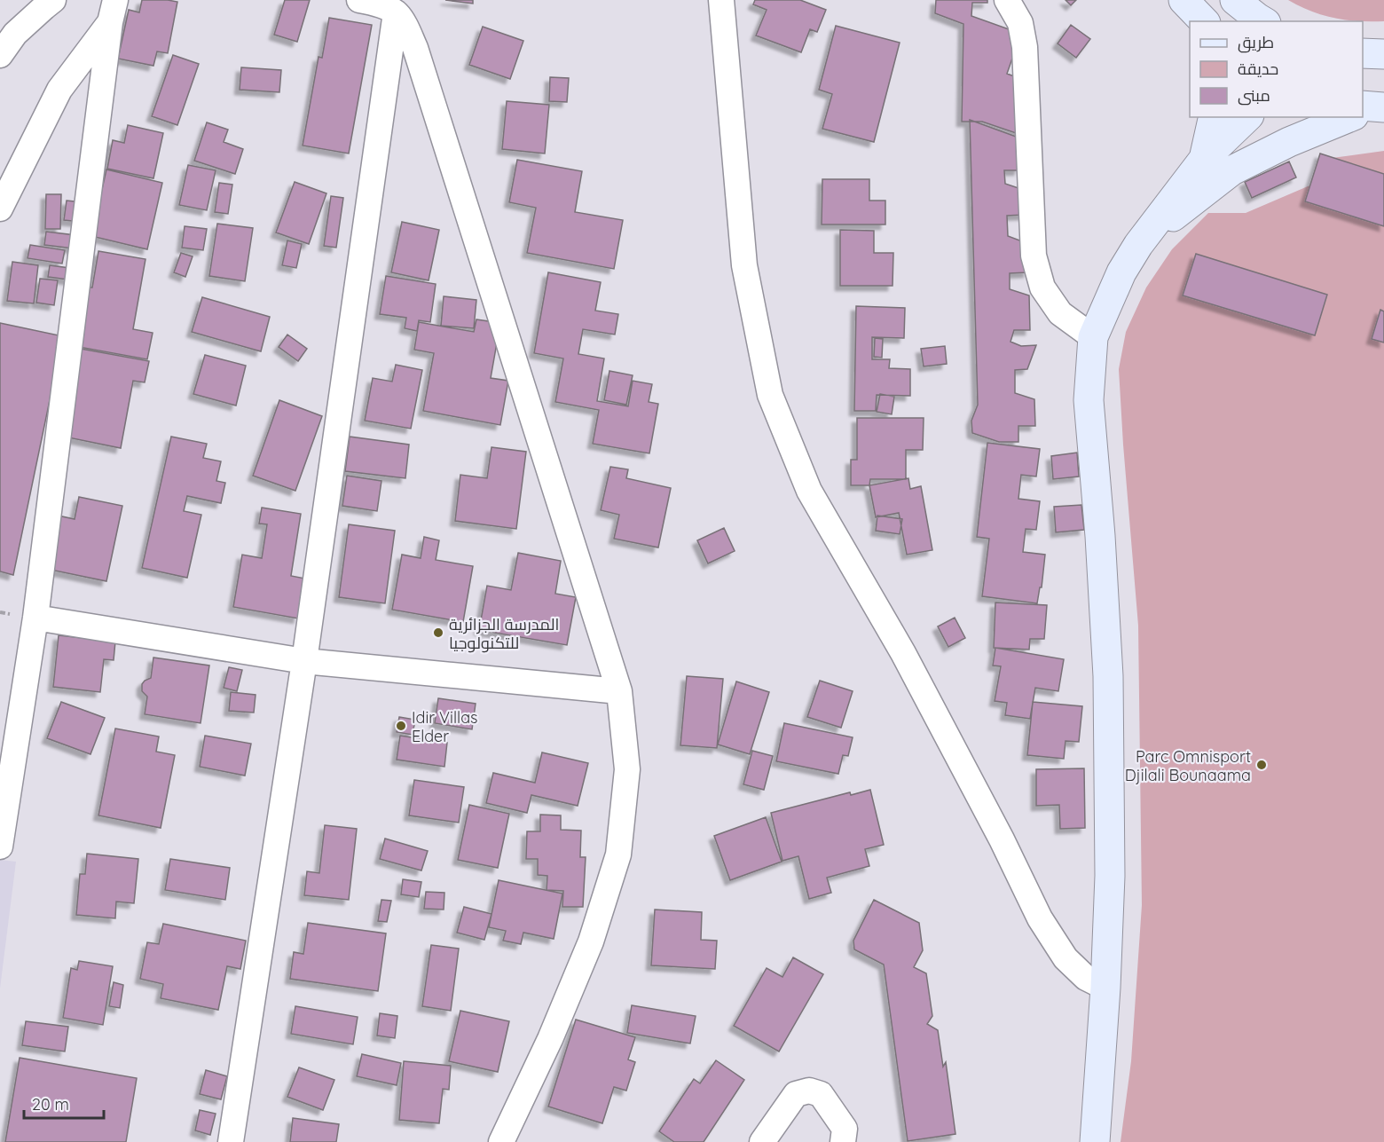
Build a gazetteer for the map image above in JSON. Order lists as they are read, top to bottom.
{
  "places": ["المدرسة الجزائرية للتكنولوجيا", "Idir Villas Elder", "Parc Omnisport Djilali Bounaama"],
  "legend": ["طريق", "حديقة", "مبنى"],
  "scale_bar": "20 m"
}
